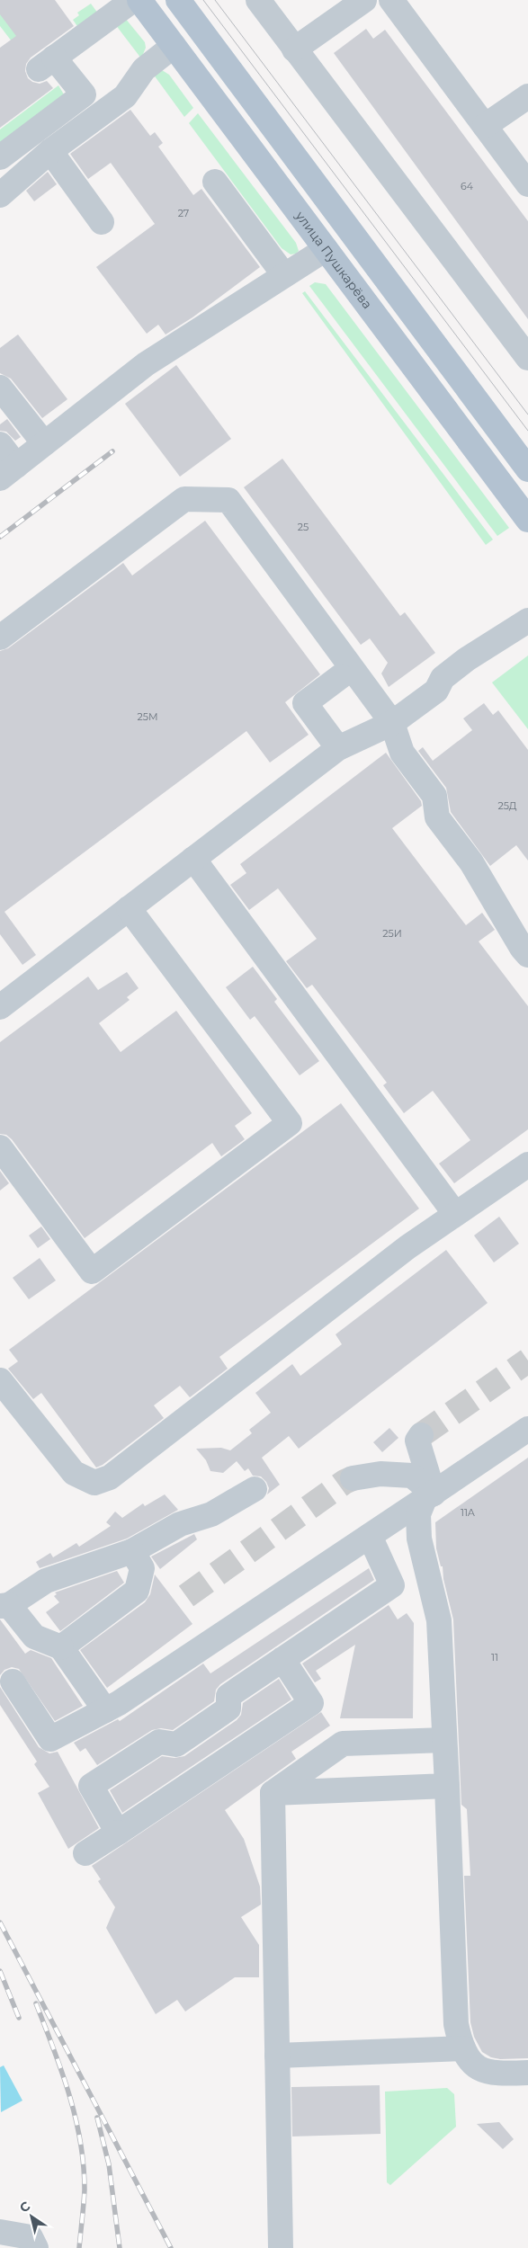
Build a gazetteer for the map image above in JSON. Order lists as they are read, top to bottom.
{
  "streets": {
    "main road": ["улица Пушкарёва"]
  },
  "house_numbers": [
    "64",
    "27",
    "25",
    "25М",
    "25Д",
    "25И",
    "11А",
    "11"
  ],
  "north": "top left"
}
